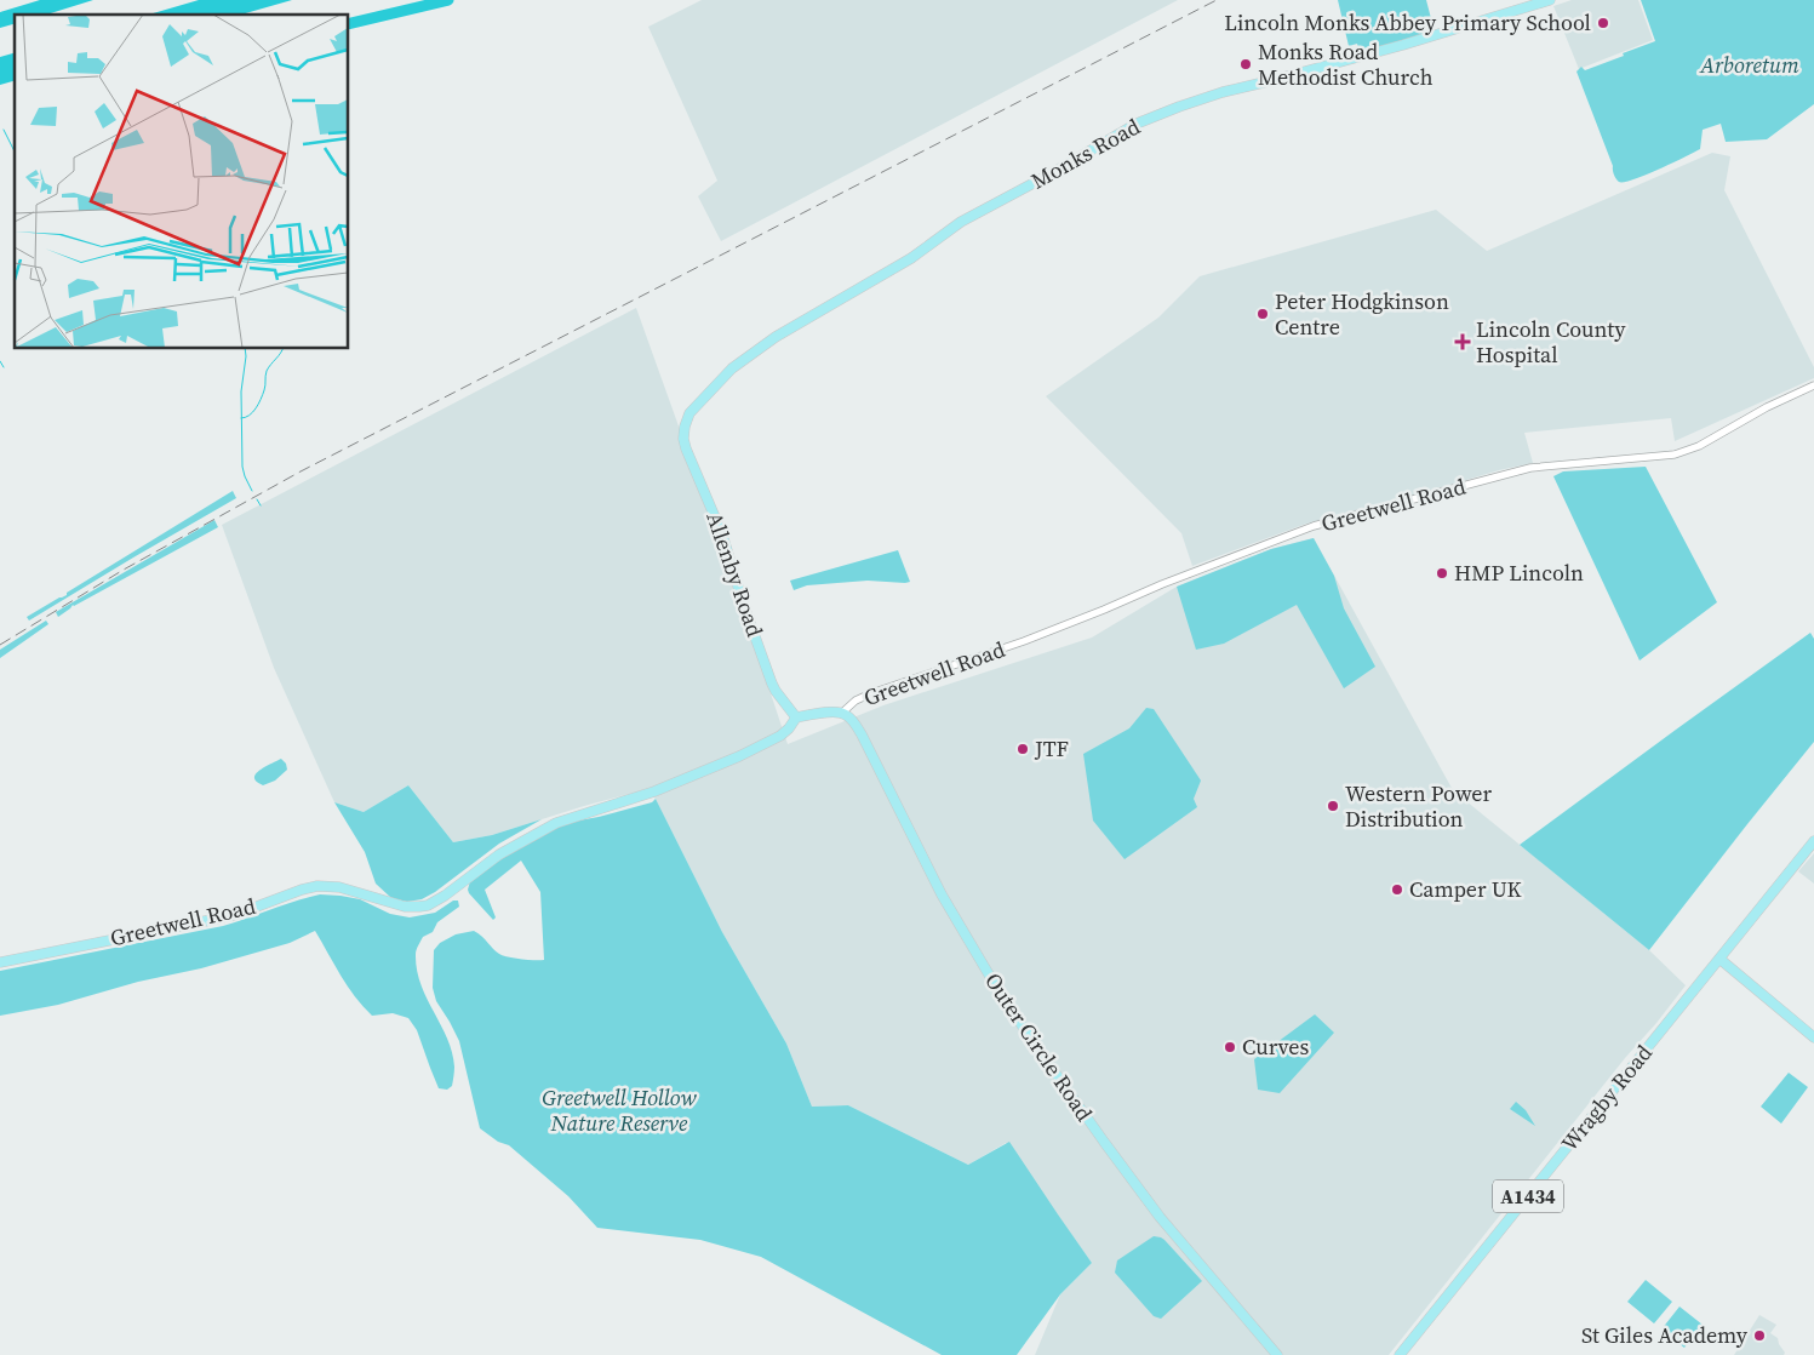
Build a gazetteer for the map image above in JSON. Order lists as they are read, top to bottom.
{
  "streets": {
    "main road": [
      "Monks Road",
      "Greetwell Road",
      "Allenby Road",
      "Outer Circle Road",
      "Wragby Road",
      "A1434"
    ]
  },
  "crossings": [
    ["Monks Road", "Allenby Road"],
    ["Greetwell Road", "Allenby Road"],
    ["Greetwell Road", "Outer Circle Road"]
  ],
  "parks": ["Arboretum", "Greetwell Hollow Nature Reserve"],
  "places": {
    "other": [
      "Lincoln Monks Abbey Primary School",
      "Monks Road Methodist Church",
      "Peter Hodgkinson Centre",
      "HMP Lincoln",
      "JTF",
      "Western Power Distribution",
      "Camper UK",
      "Curves",
      "St Giles Academy"
    ],
    "health": ["Lincoln County Hospital"]
  }
}
